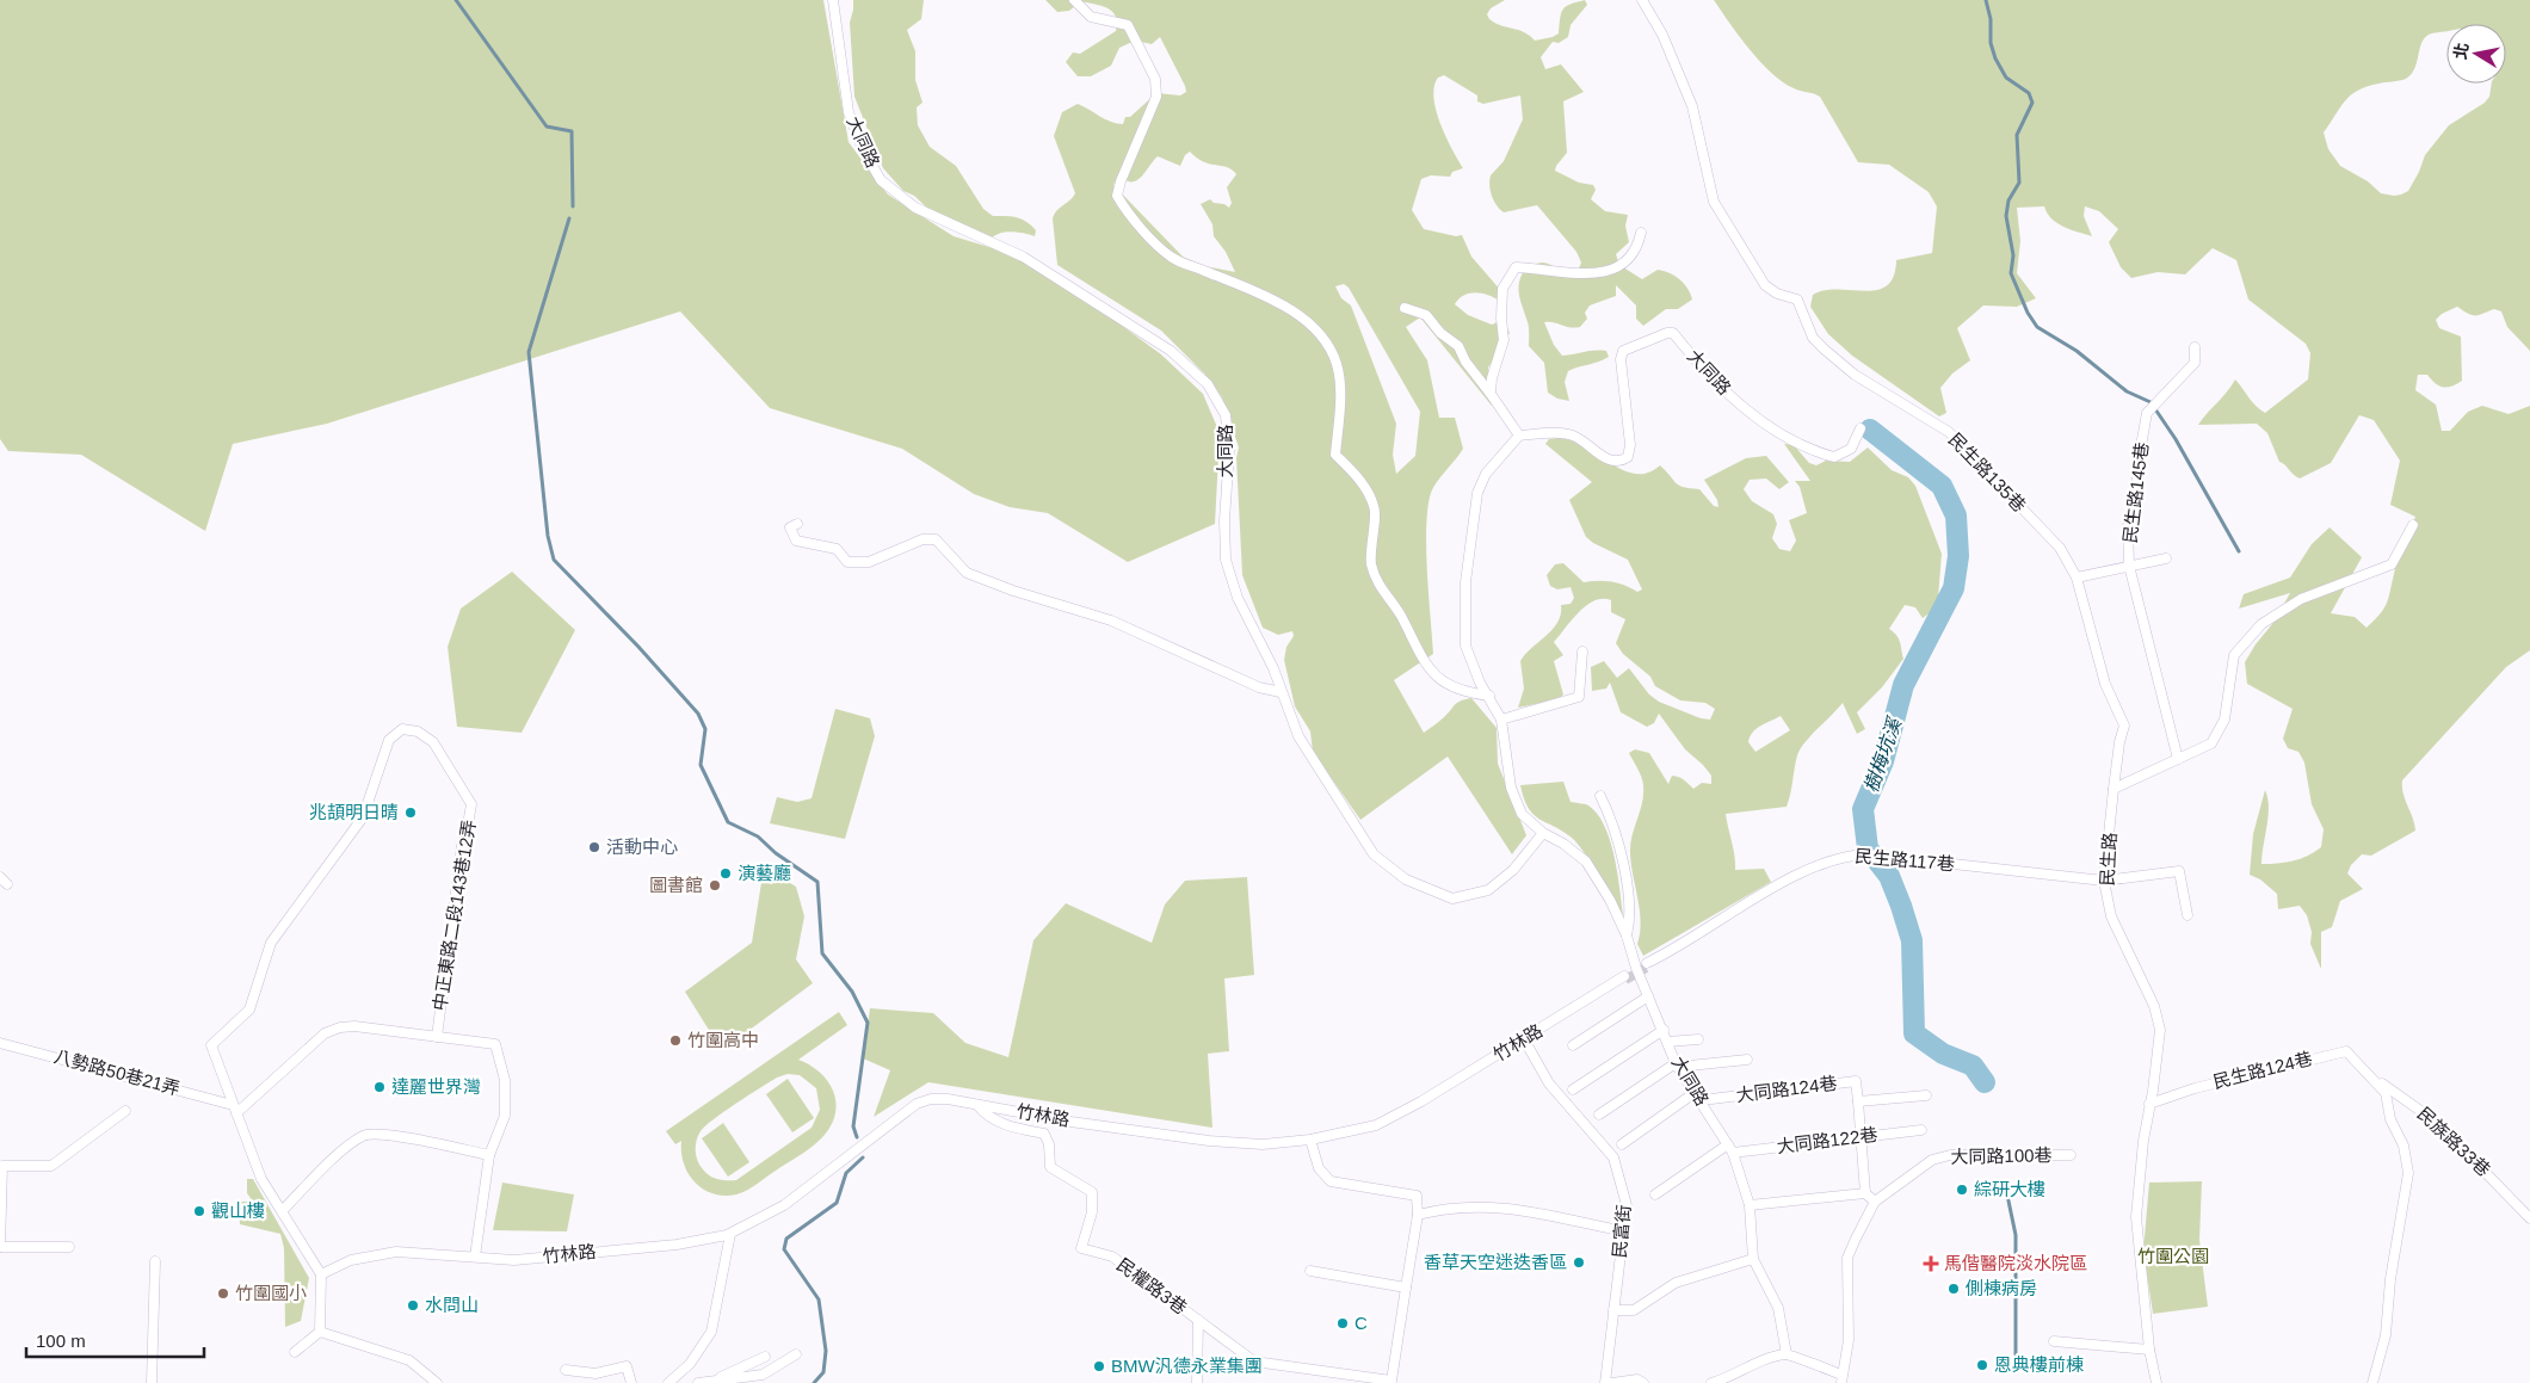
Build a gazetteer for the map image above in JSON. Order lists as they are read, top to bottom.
{
  "streets": {
    "street": [
      "大同路",
      "民生路135巷",
      "民生路145巷",
      "民生路",
      "民生路117巷",
      "中正東路二段143巷12弄",
      "竹林路",
      "民生路124巷",
      "八勢路50巷21弄",
      "大同路124巷",
      "大同路122巷",
      "民族路33巷",
      "大同路100巷",
      "民富街",
      "民權路3巷"
    ]
  },
  "crossings": [
    ["大同路", "大同路124巷"],
    ["大同路", "大同路122巷"],
    ["民生路135巷", "民生路"],
    ["民生路", "民生路117巷"],
    ["民生路", "民生路124巷"],
    ["中正東路二段143巷12弄", "八勢路50巷21弄"],
    ["竹林路", "民富街"],
    ["竹林路", "民權路3巷"],
    ["民生路124巷", "民族路33巷"]
  ],
  "water": ["樹梅坑溪"],
  "parks": ["竹圍公園"],
  "places": {
    "other": [
      "兆頡明日晴",
      "活動中心",
      "演藝廳",
      "圖書館",
      "竹圍高中",
      "達麗世界灣",
      "綜研大樓",
      "觀山樓",
      "香草天空迷迭香區",
      "側棟病房",
      "竹圍國小",
      "水問山",
      "C",
      "恩典樓前棟",
      "BMW汎德永業集團"
    ],
    "health": ["馬偕醫院淡水院區"]
  },
  "scale_bar": "100 m",
  "north": "left"
}
